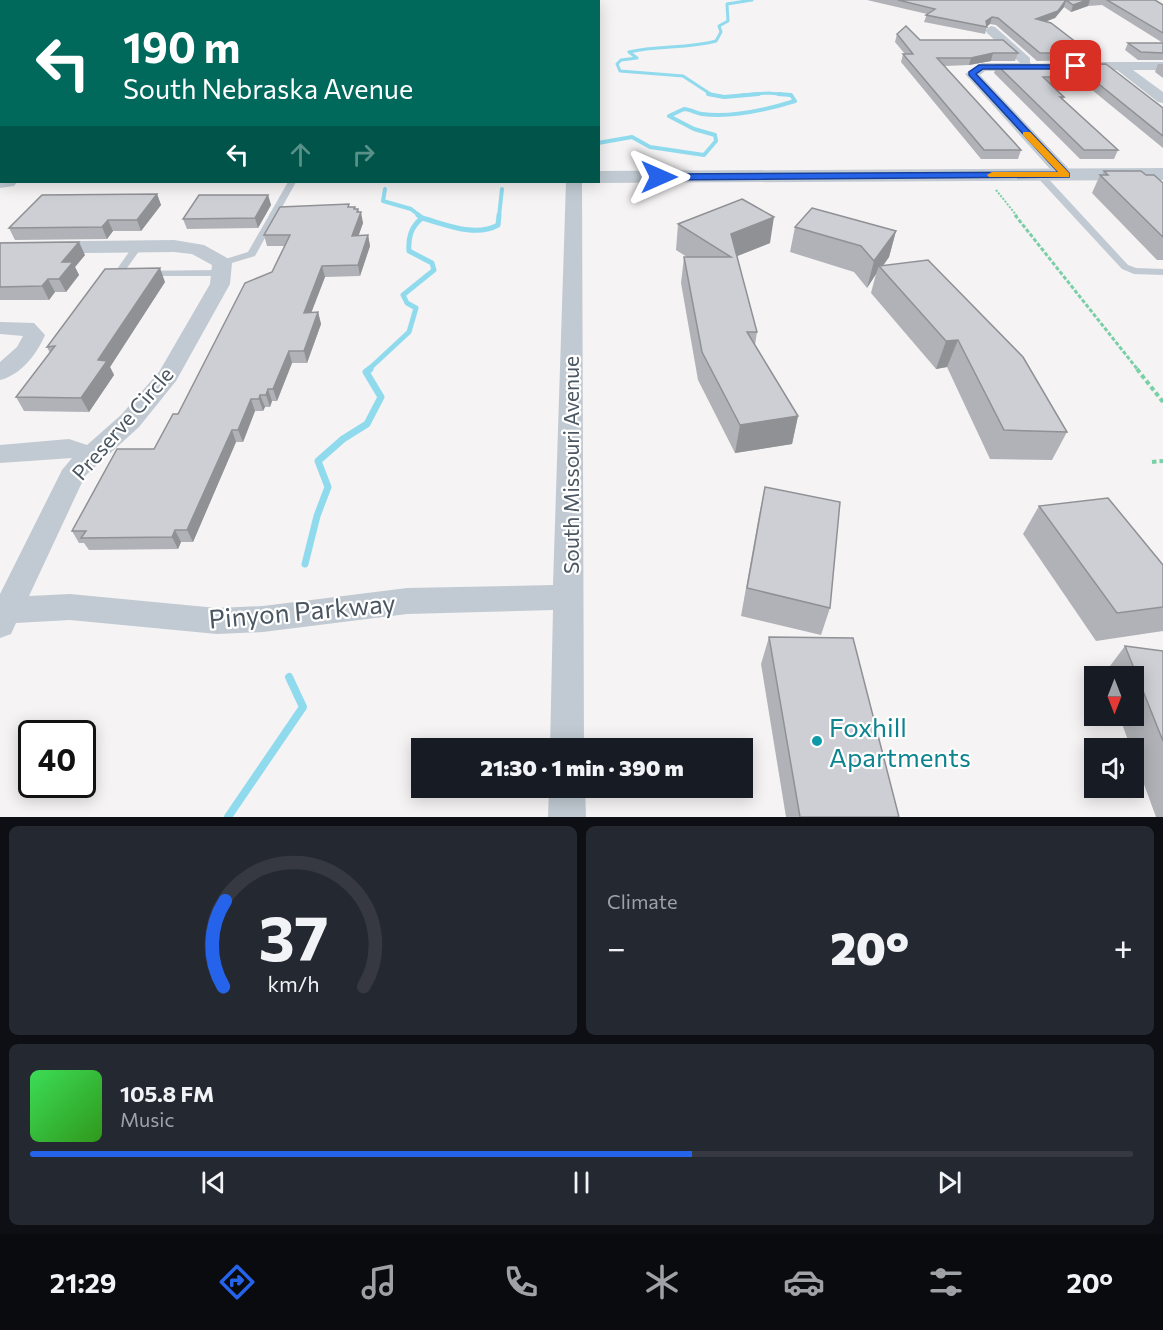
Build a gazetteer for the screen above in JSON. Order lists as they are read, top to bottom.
{
  "streets": {
    "street": ["Preserve Circle", "South Missouri Avenue", "Pinyon Parkway"]
  },
  "crossings": [
    ["Preserve Circle", "Pinyon Parkway"],
    ["South Missouri Avenue", "Pinyon Parkway"]
  ],
  "places": ["Foxhill Apartments"],
  "north": "bottom",
  "page": {
    "turn": ["190 m", "South Nebraska Avenue"],
    "limit": "40",
    "trip": "21:30 · 1 min · 390 m",
    "tile": "Climate",
    "heat": ["−", "20°", "+"],
    "song": ["105.8 FM", "Music"],
    "tabs": ["21:29", "20°"],
    "gauge": ["37", "km/h"]
  }
}
